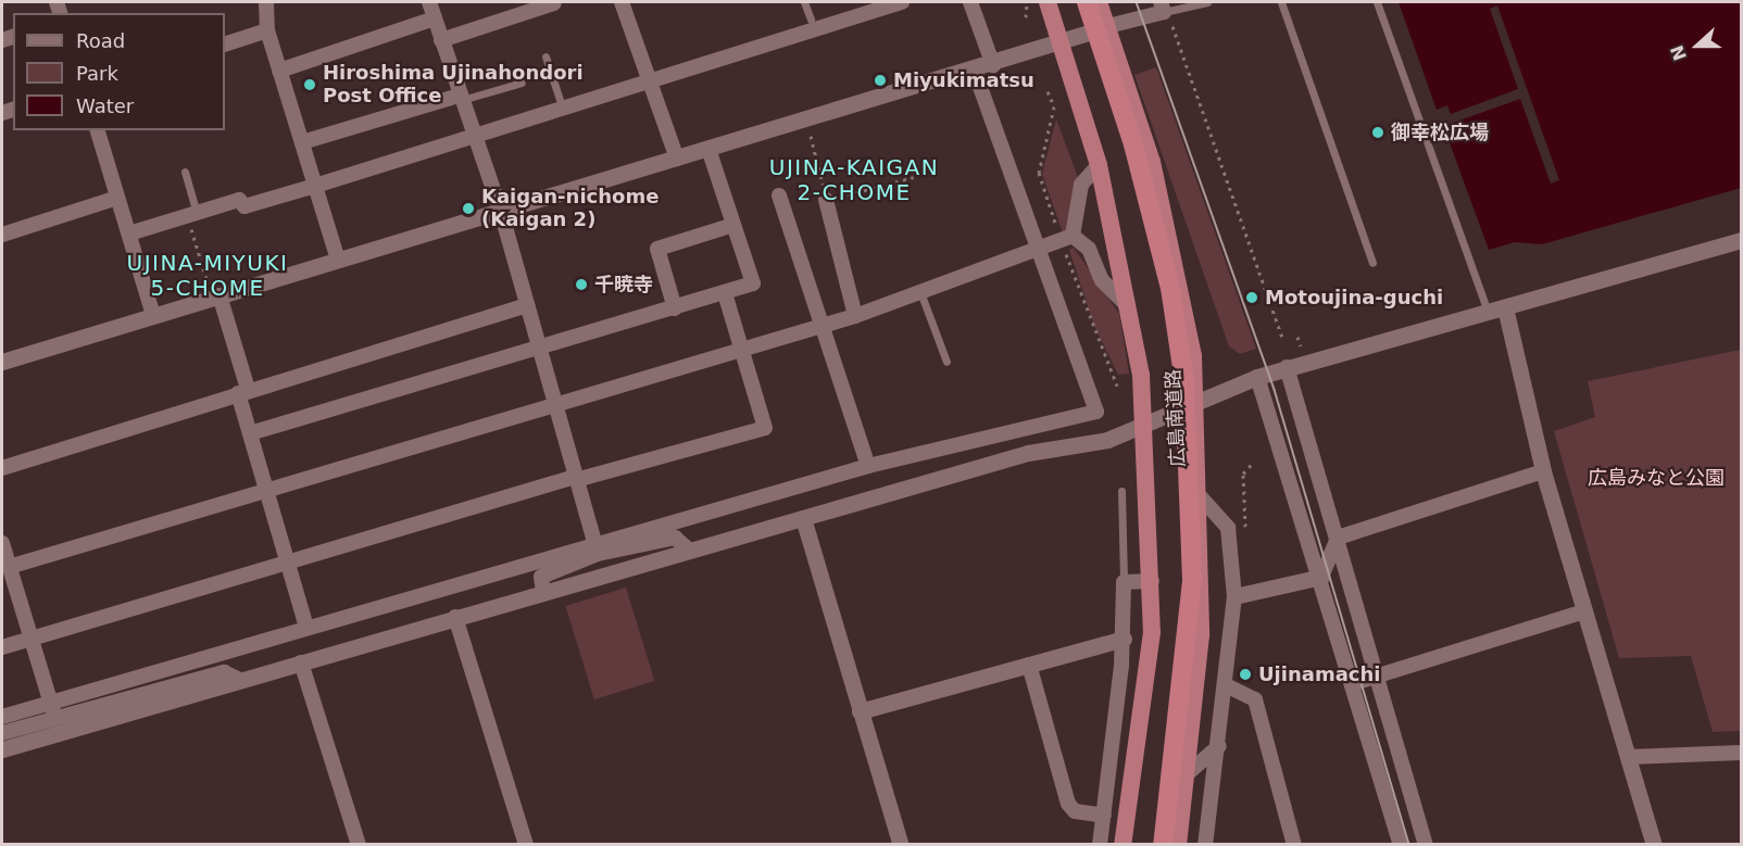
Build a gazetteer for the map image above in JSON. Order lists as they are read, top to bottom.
{
  "streets": {
    "highway": ["広島南道路"]
  },
  "districts": ["UJINA-KAIGAN 2-CHOME", "UJINA-MIYUKI 5-CHOME"],
  "parks": ["広島みなと公園"],
  "places": [
    "Miyukimatsu",
    "Hiroshima Ujinahondori Post Office",
    "御幸松広場",
    "Kaigan-nichome (Kaigan 2)",
    "千暁寺",
    "Motoujina-guchi",
    "Ujinamachi"
  ],
  "legend": ["Road", "Park", "Water"],
  "north": "left"
}
